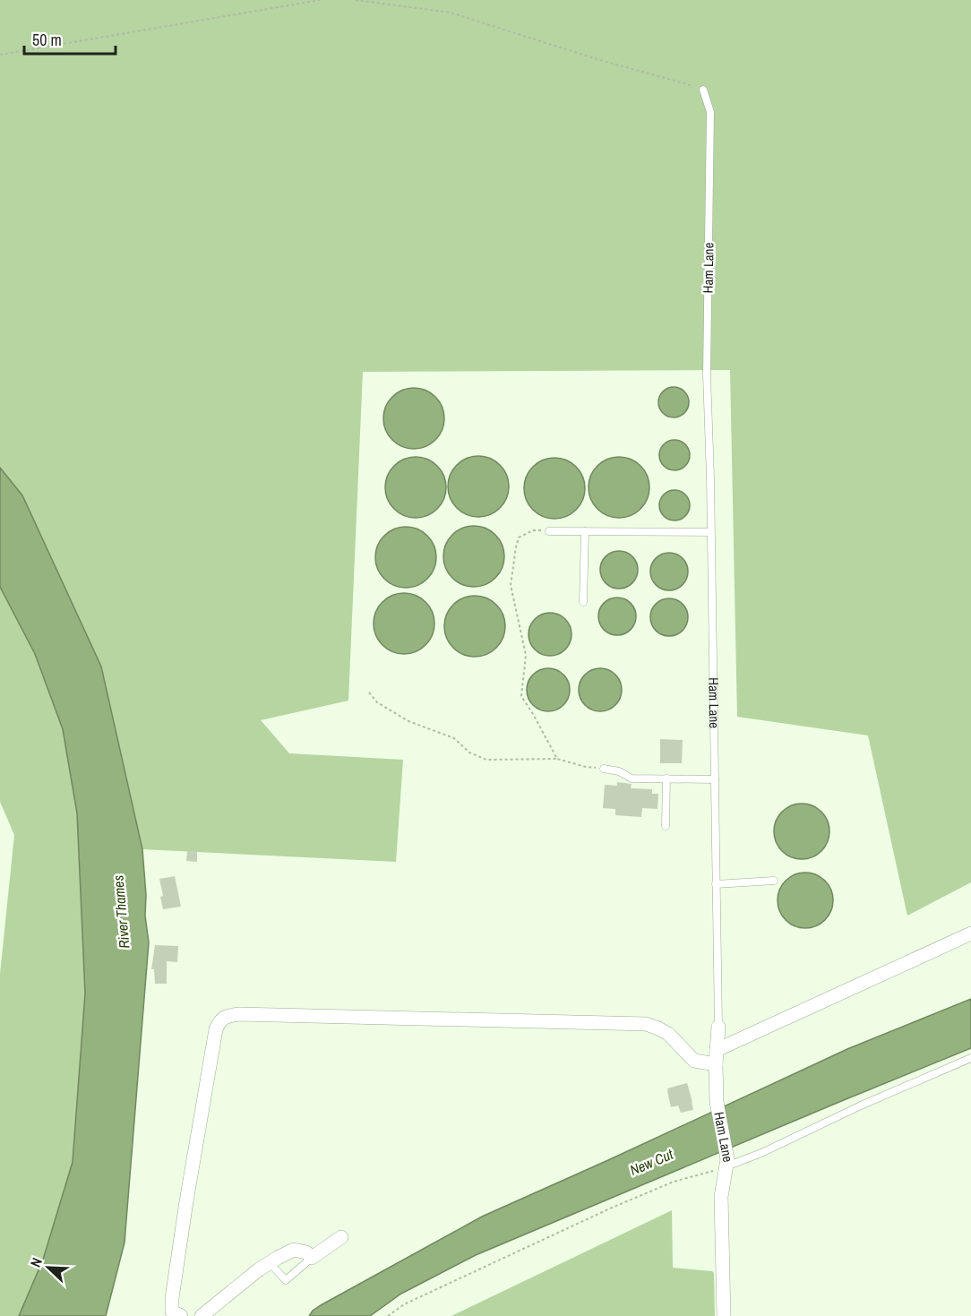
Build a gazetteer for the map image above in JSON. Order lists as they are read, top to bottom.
{
  "streets": {
    "street": ["Ham Lane"]
  },
  "water": ["River Thames", "New Cut"],
  "scale_bar": "50 m",
  "north": "top left"
}
